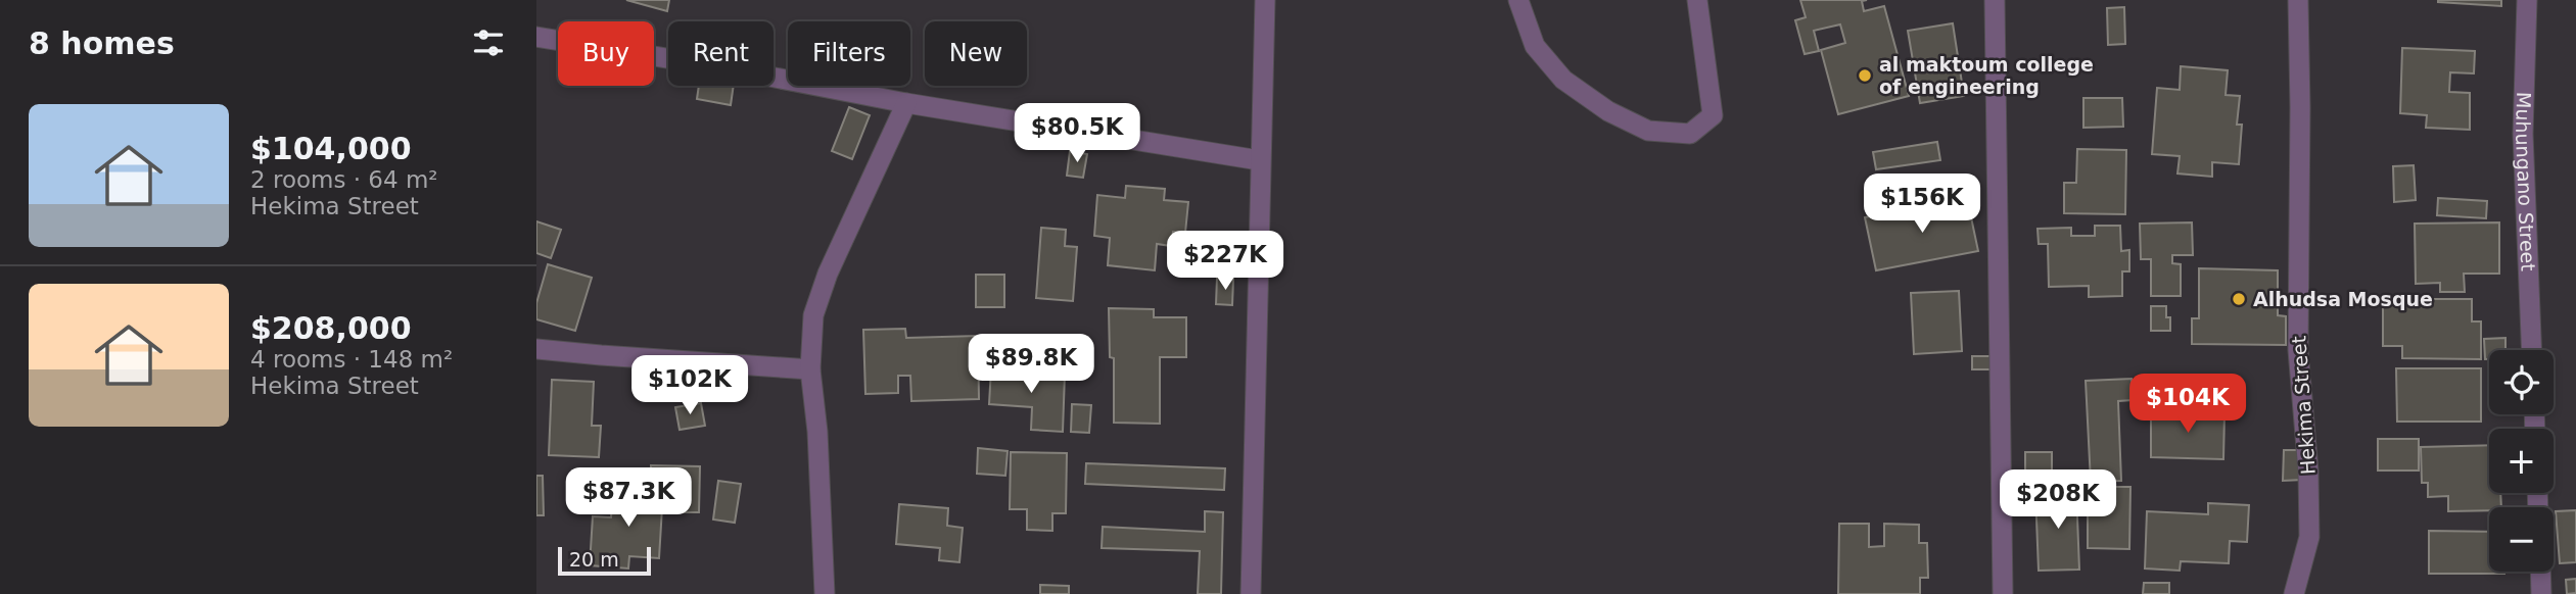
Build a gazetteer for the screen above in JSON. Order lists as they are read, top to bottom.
{
  "streets": {
    "street": ["Muhungano Street", "Hekima Street"]
  },
  "places": ["al maktoum college of engineering", "Alhudsa Mosque"],
  "scale_bar": "20 m",
  "page": {
    "heading": "8 homes",
    "chip": [
      "Buy",
      "Rent",
      "Filters",
      "New"
    ],
    "list": [
      {
        "name": "$104,000",
        "note": "2 rooms · 64 m² · Hekima Street"
      },
      {
        "name": "$208,000",
        "note": "4 rooms · 148 m² · Hekima Street"
      }
    ],
    "price": [
      "$80.5K",
      "$156K",
      "$227K",
      "$89.8K",
      "$102K",
      "$104K",
      "$87.3K",
      "$208K"
    ],
    "map_buttons": ["+", "−"],
    "scale": "20 m"
  }
}
